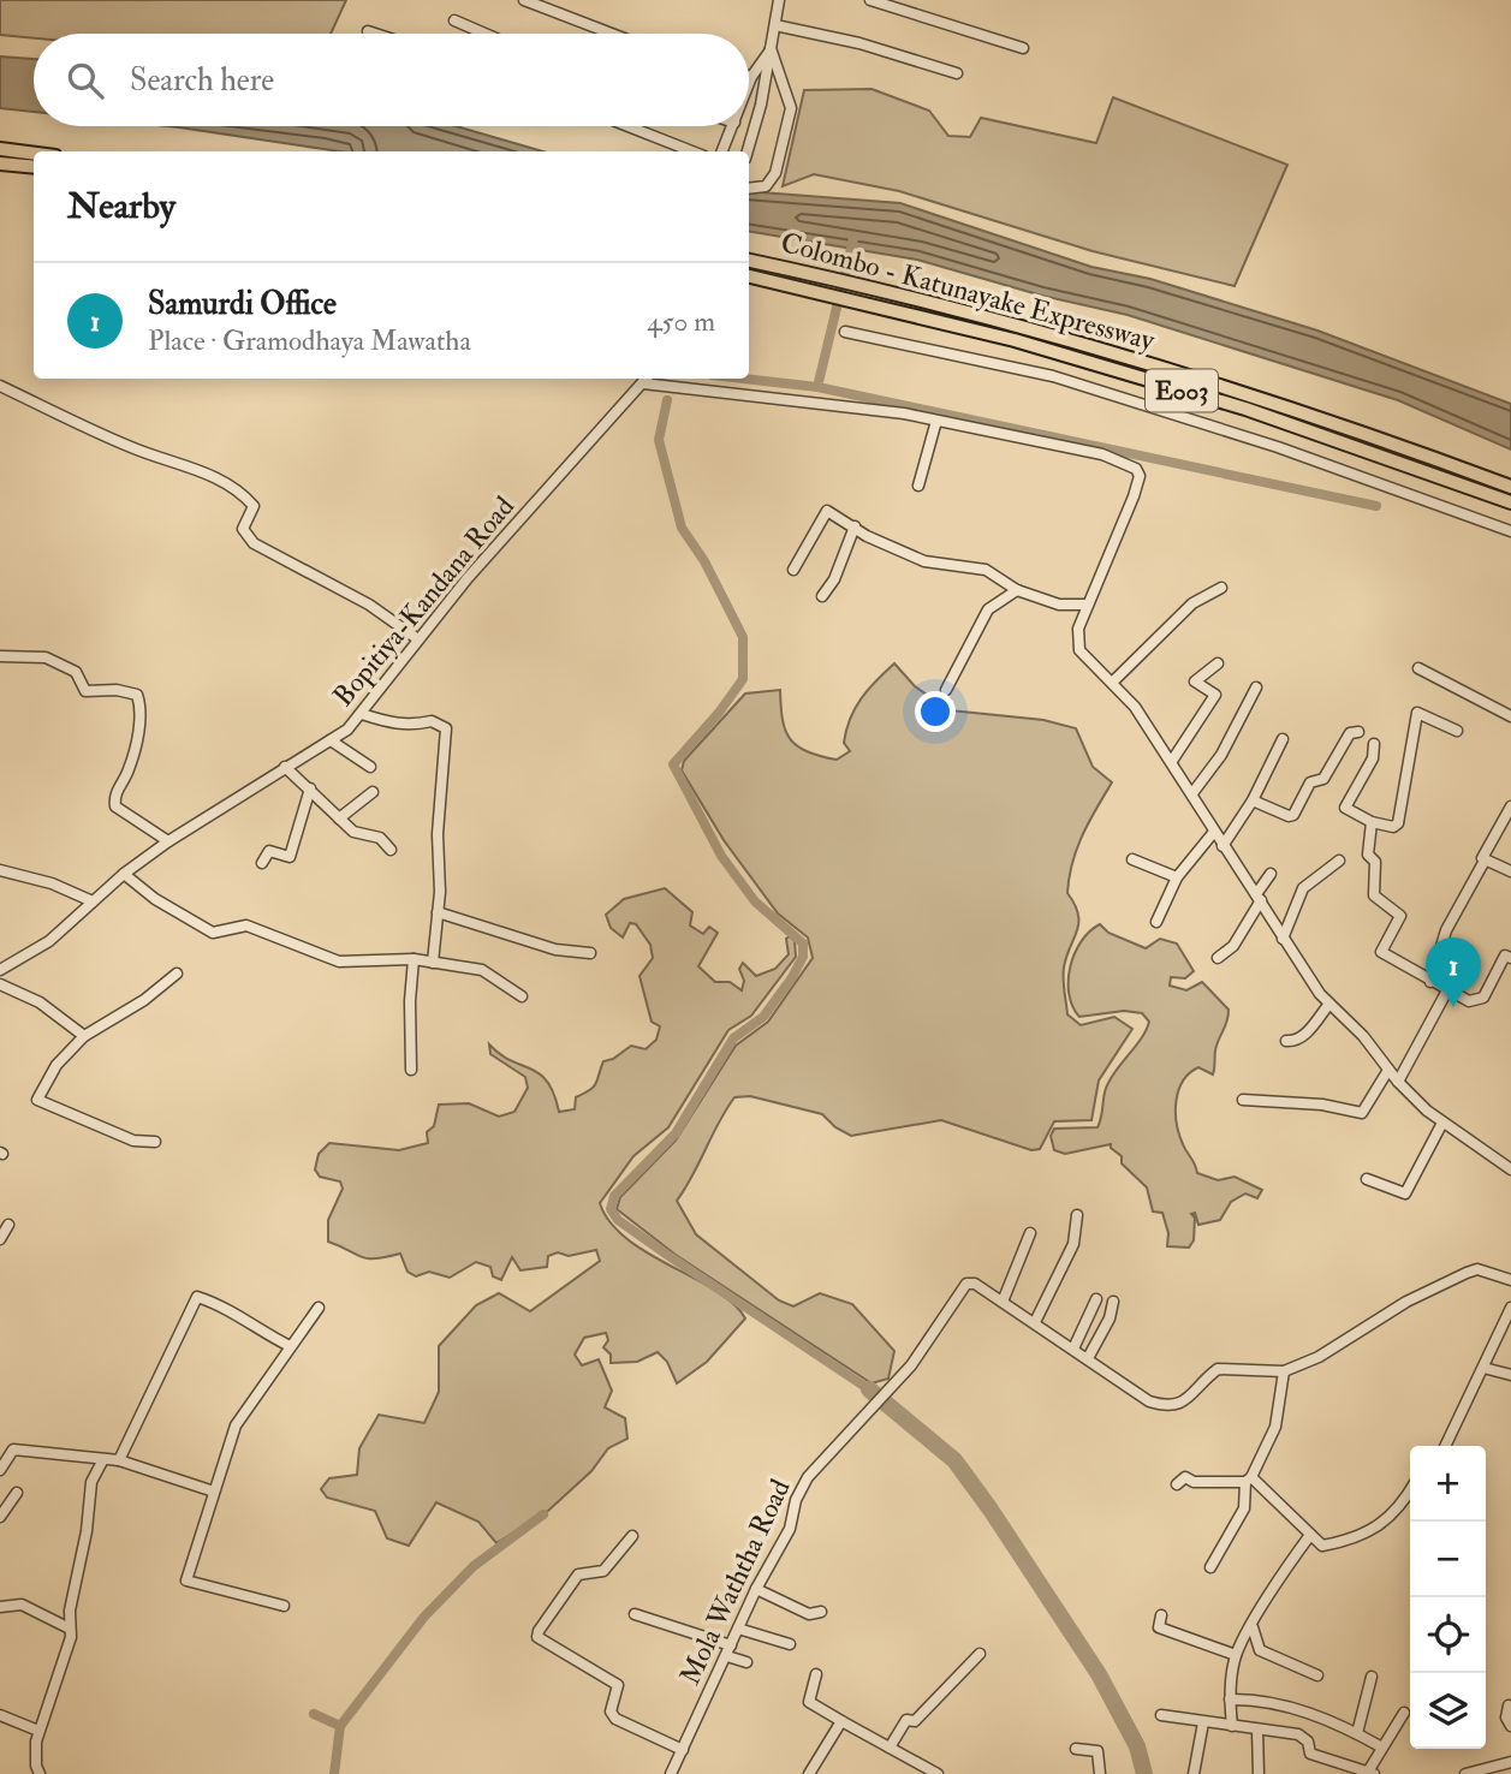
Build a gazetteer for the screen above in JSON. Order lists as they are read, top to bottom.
{
  "streets": {
    "highway": ["Colombo - Katunayake Expressway", "E003"],
    "street": ["Bopitiya-Kandana Road", "Mola Waththa Road"]
  },
  "page": {
    "search": "Search here",
    "heading": "Nearby",
    "list": [
      {
        "mark": "1",
        "name": "Samurdi Office",
        "note": "Place · Gramodhaya Mawatha",
        "value": "450 m"
      }
    ],
    "pins": "1",
    "map_buttons": ["+", "−"]
  }
}
